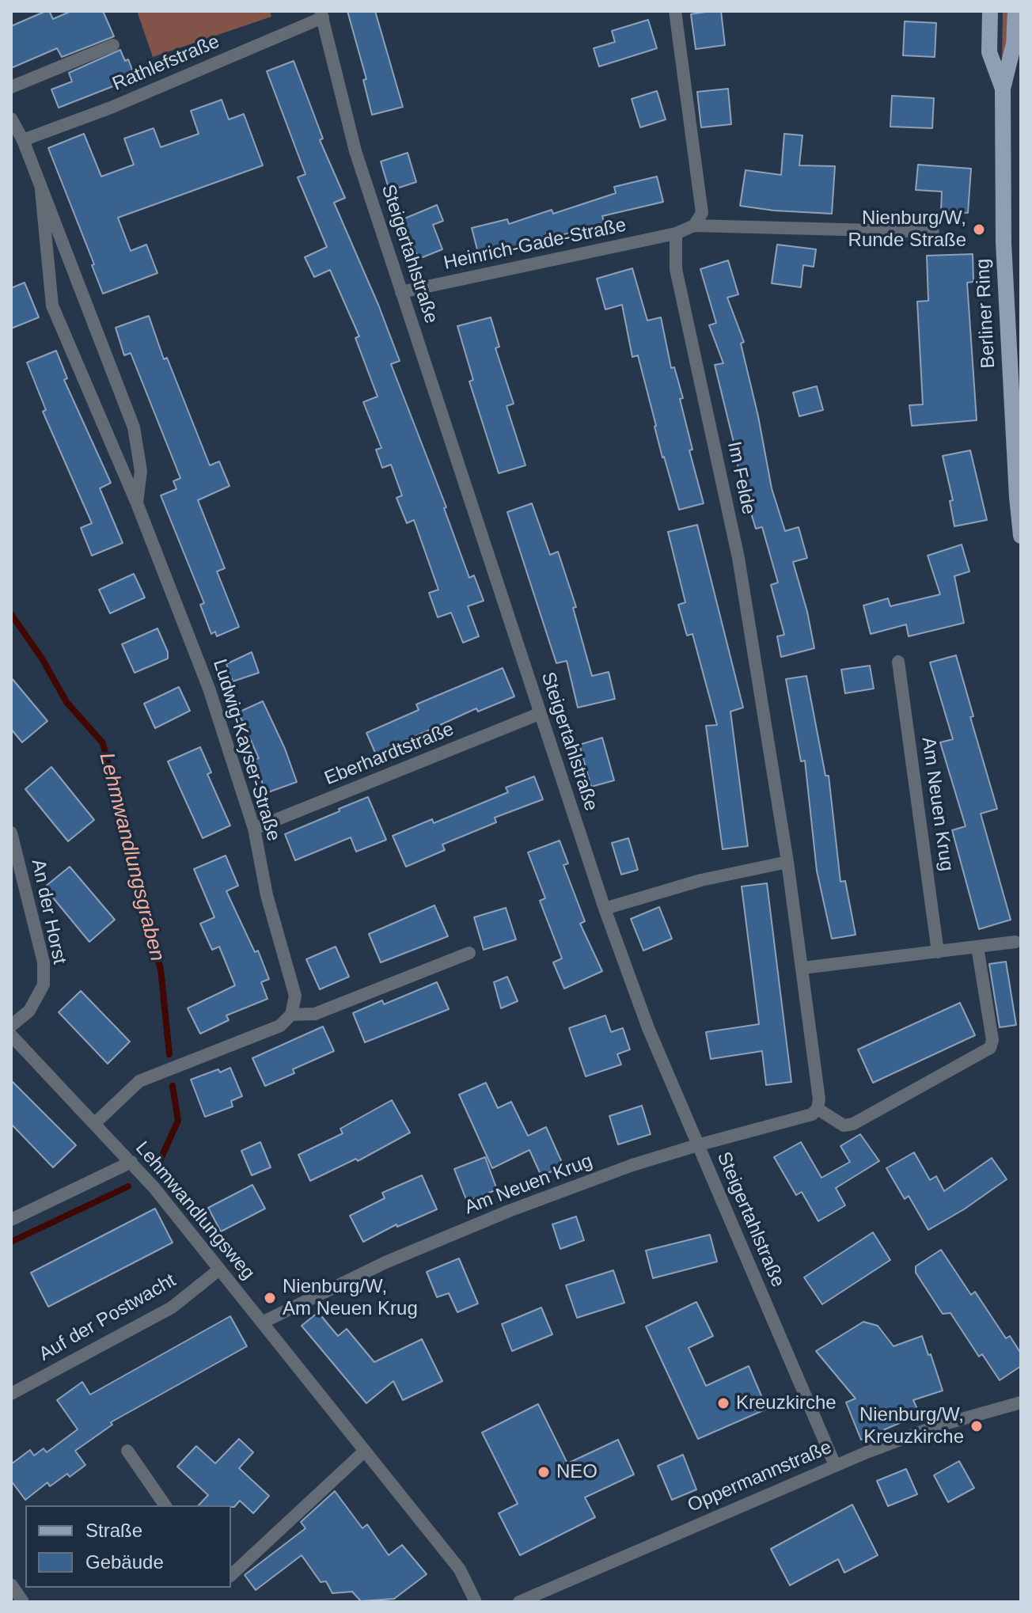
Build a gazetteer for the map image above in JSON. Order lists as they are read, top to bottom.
{
  "streets": {
    "main road": ["Berliner Ring"],
    "street": [
      "Rathlefstraße",
      "Heinrich-Gade-Straße",
      "Steigertahlstraße",
      "Im Felde",
      "Ludwig-Kayser-Straße",
      "Eberhardtstraße",
      "Am Neuen Krug",
      "An der Horst",
      "Lehmwandlungsweg",
      "Auf der Postwacht",
      "Oppermannstraße"
    ]
  },
  "crossings": [
    ["Rathlefstraße", "Steigertahlstraße"],
    ["Rathlefstraße", "Ludwig-Kayser-Straße"],
    ["Heinrich-Gade-Straße", "Steigertahlstraße"],
    ["Heinrich-Gade-Straße", "Im Felde"],
    ["Steigertahlstraße", "Eberhardtstraße"],
    ["Steigertahlstraße", "Am Neuen Krug"],
    ["Steigertahlstraße", "Oppermannstraße"],
    ["Ludwig-Kayser-Straße", "Eberhardtstraße"],
    ["Am Neuen Krug", "Lehmwandlungsweg"],
    ["Lehmwandlungsweg", "Auf der Postwacht"]
  ],
  "water": ["Lehmwandlungsgraben"],
  "places": [
    "Nienburg/W, Runde Straße",
    "Nienburg/W, Am Neuen Krug",
    "Kreuzkirche",
    "Nienburg/W, Kreuzkirche",
    "NEO"
  ],
  "legend": ["Straße", "Gebäude"]
}
